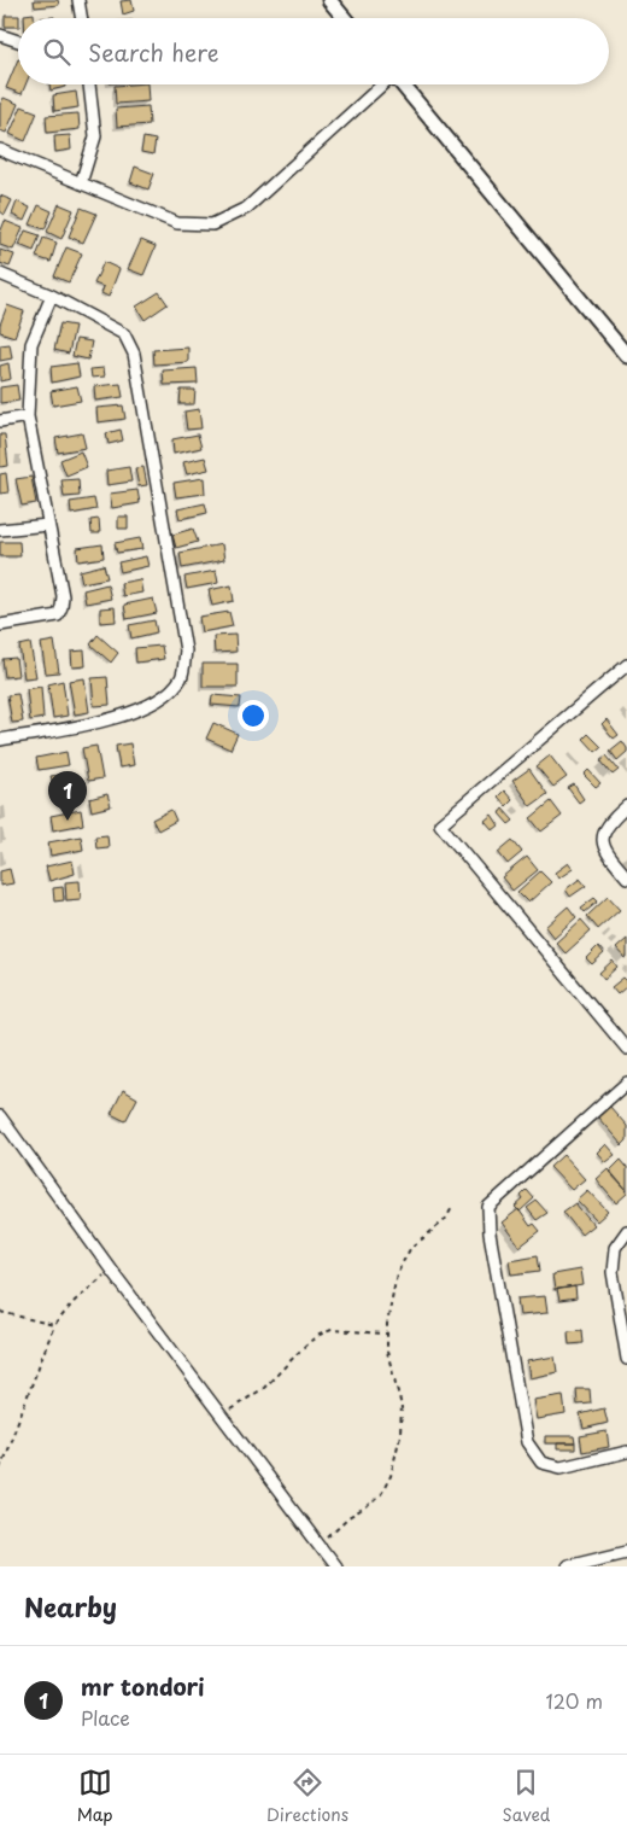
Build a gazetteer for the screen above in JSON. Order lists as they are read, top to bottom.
{
  "page": {
    "search": "Search here",
    "pins": "1",
    "heading": "Nearby",
    "list": [
      {
        "mark": "1",
        "name": "mr tondori",
        "note": "Place",
        "value": "120 m"
      }
    ],
    "nav": ["Map", "Directions", "Saved"]
  }
}
